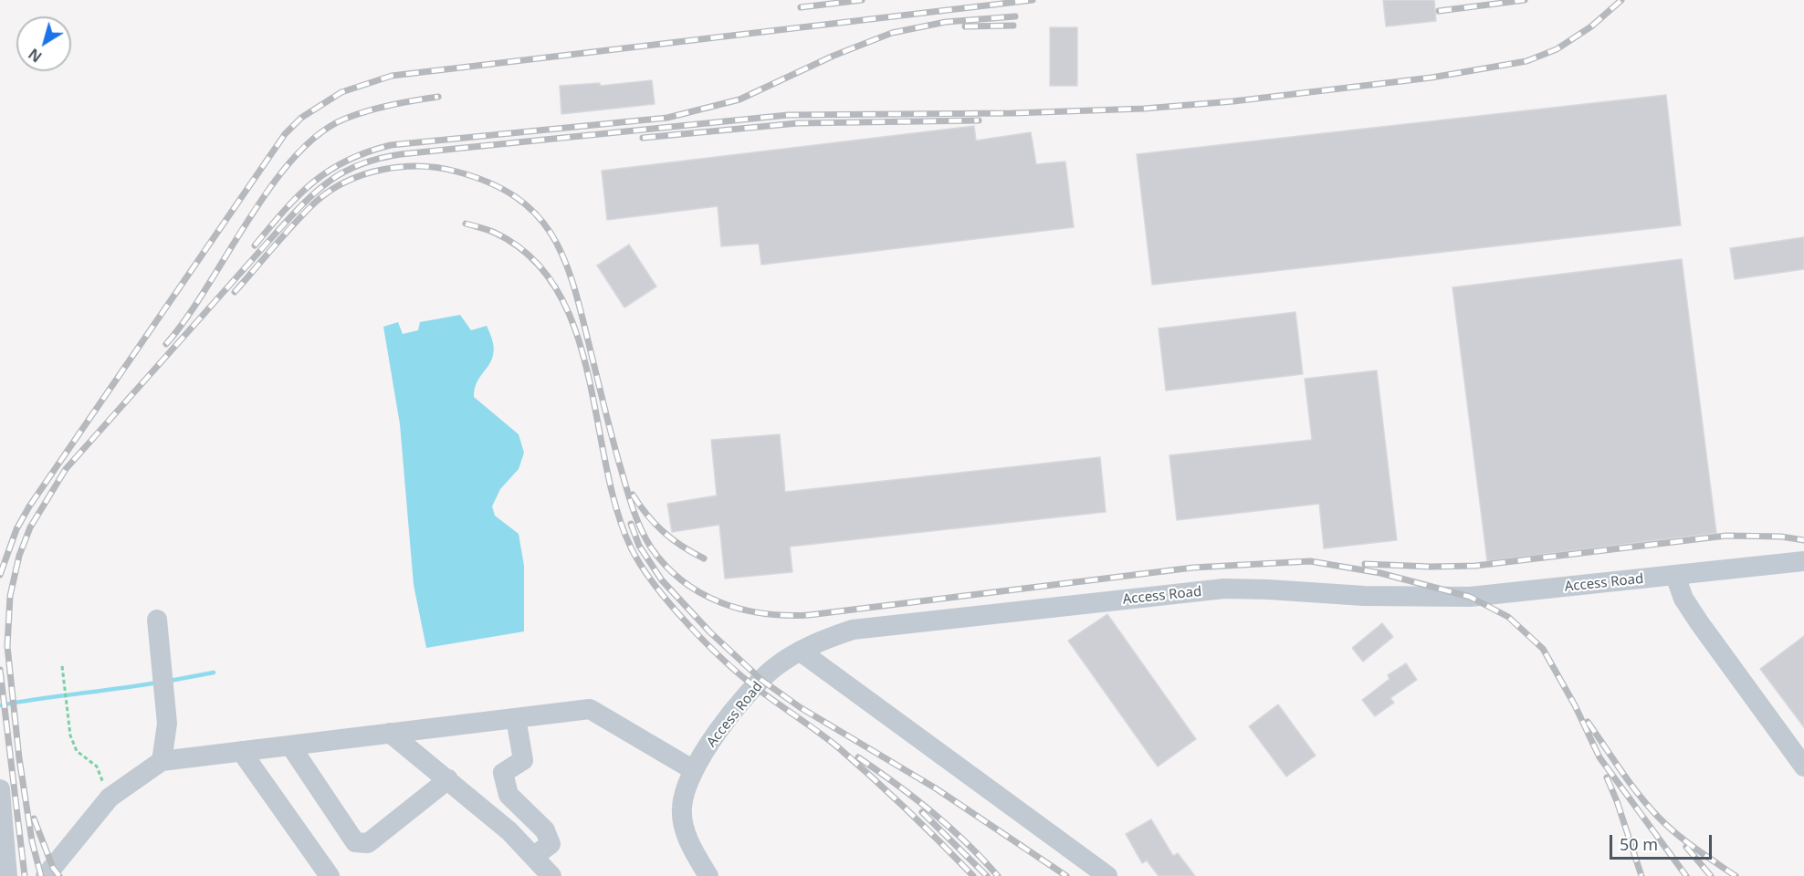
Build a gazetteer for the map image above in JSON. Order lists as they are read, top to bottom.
{
  "streets": {
    "lane": ["Access Road"]
  },
  "scale_bar": "50 m",
  "north": "bottom left"
}
